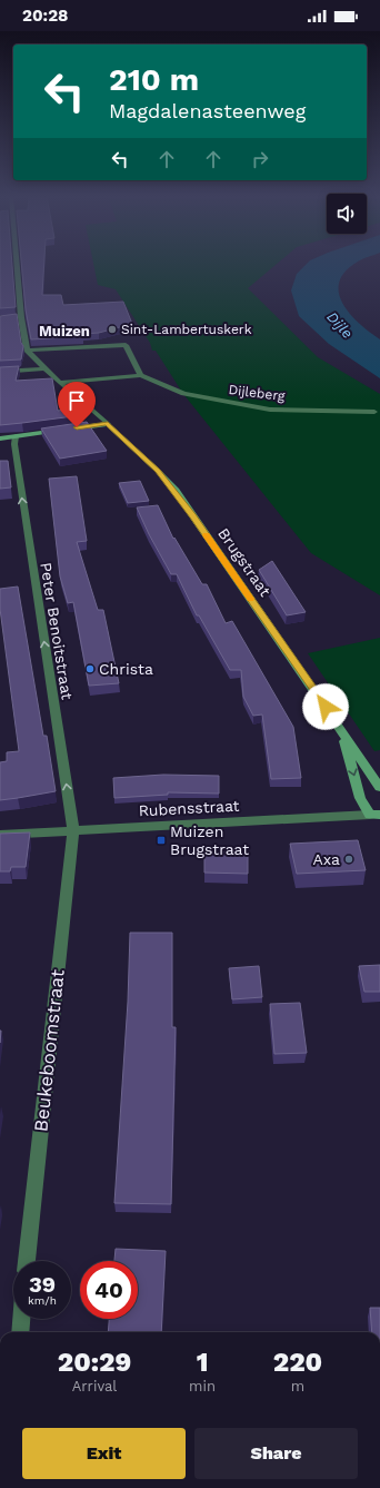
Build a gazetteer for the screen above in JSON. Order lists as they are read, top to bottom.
{
  "streets": {
    "street": [
      "Dijleberg",
      "Brugstraat",
      "Peter Benoitstraat",
      "Rubensstraat",
      "Beukeboomstraat"
    ]
  },
  "crossings": [
    ["Brugstraat", "Rubensstraat"],
    ["Peter Benoitstraat", "Rubensstraat"],
    ["Peter Benoitstraat", "Beukeboomstraat"],
    ["Rubensstraat", "Beukeboomstraat"]
  ],
  "one_way": ["Peter Benoitstraat"],
  "districts": ["Muizen"],
  "water": ["Dijle"],
  "places": {
    "other": ["Sint-Lambertuskerk", "Christa", "Axa"],
    "transit": ["Muizen Brugstraat"]
  },
  "page": {
    "status": "20:28",
    "turn": ["210 m", "Magdalenasteenweg"],
    "speed": "39 km/h",
    "limit": "40",
    "eta": [
      "20:29",
      "Arrival",
      "1",
      "min",
      "220",
      "m"
    ],
    "buttons": ["Exit", "Share"]
  }
}
